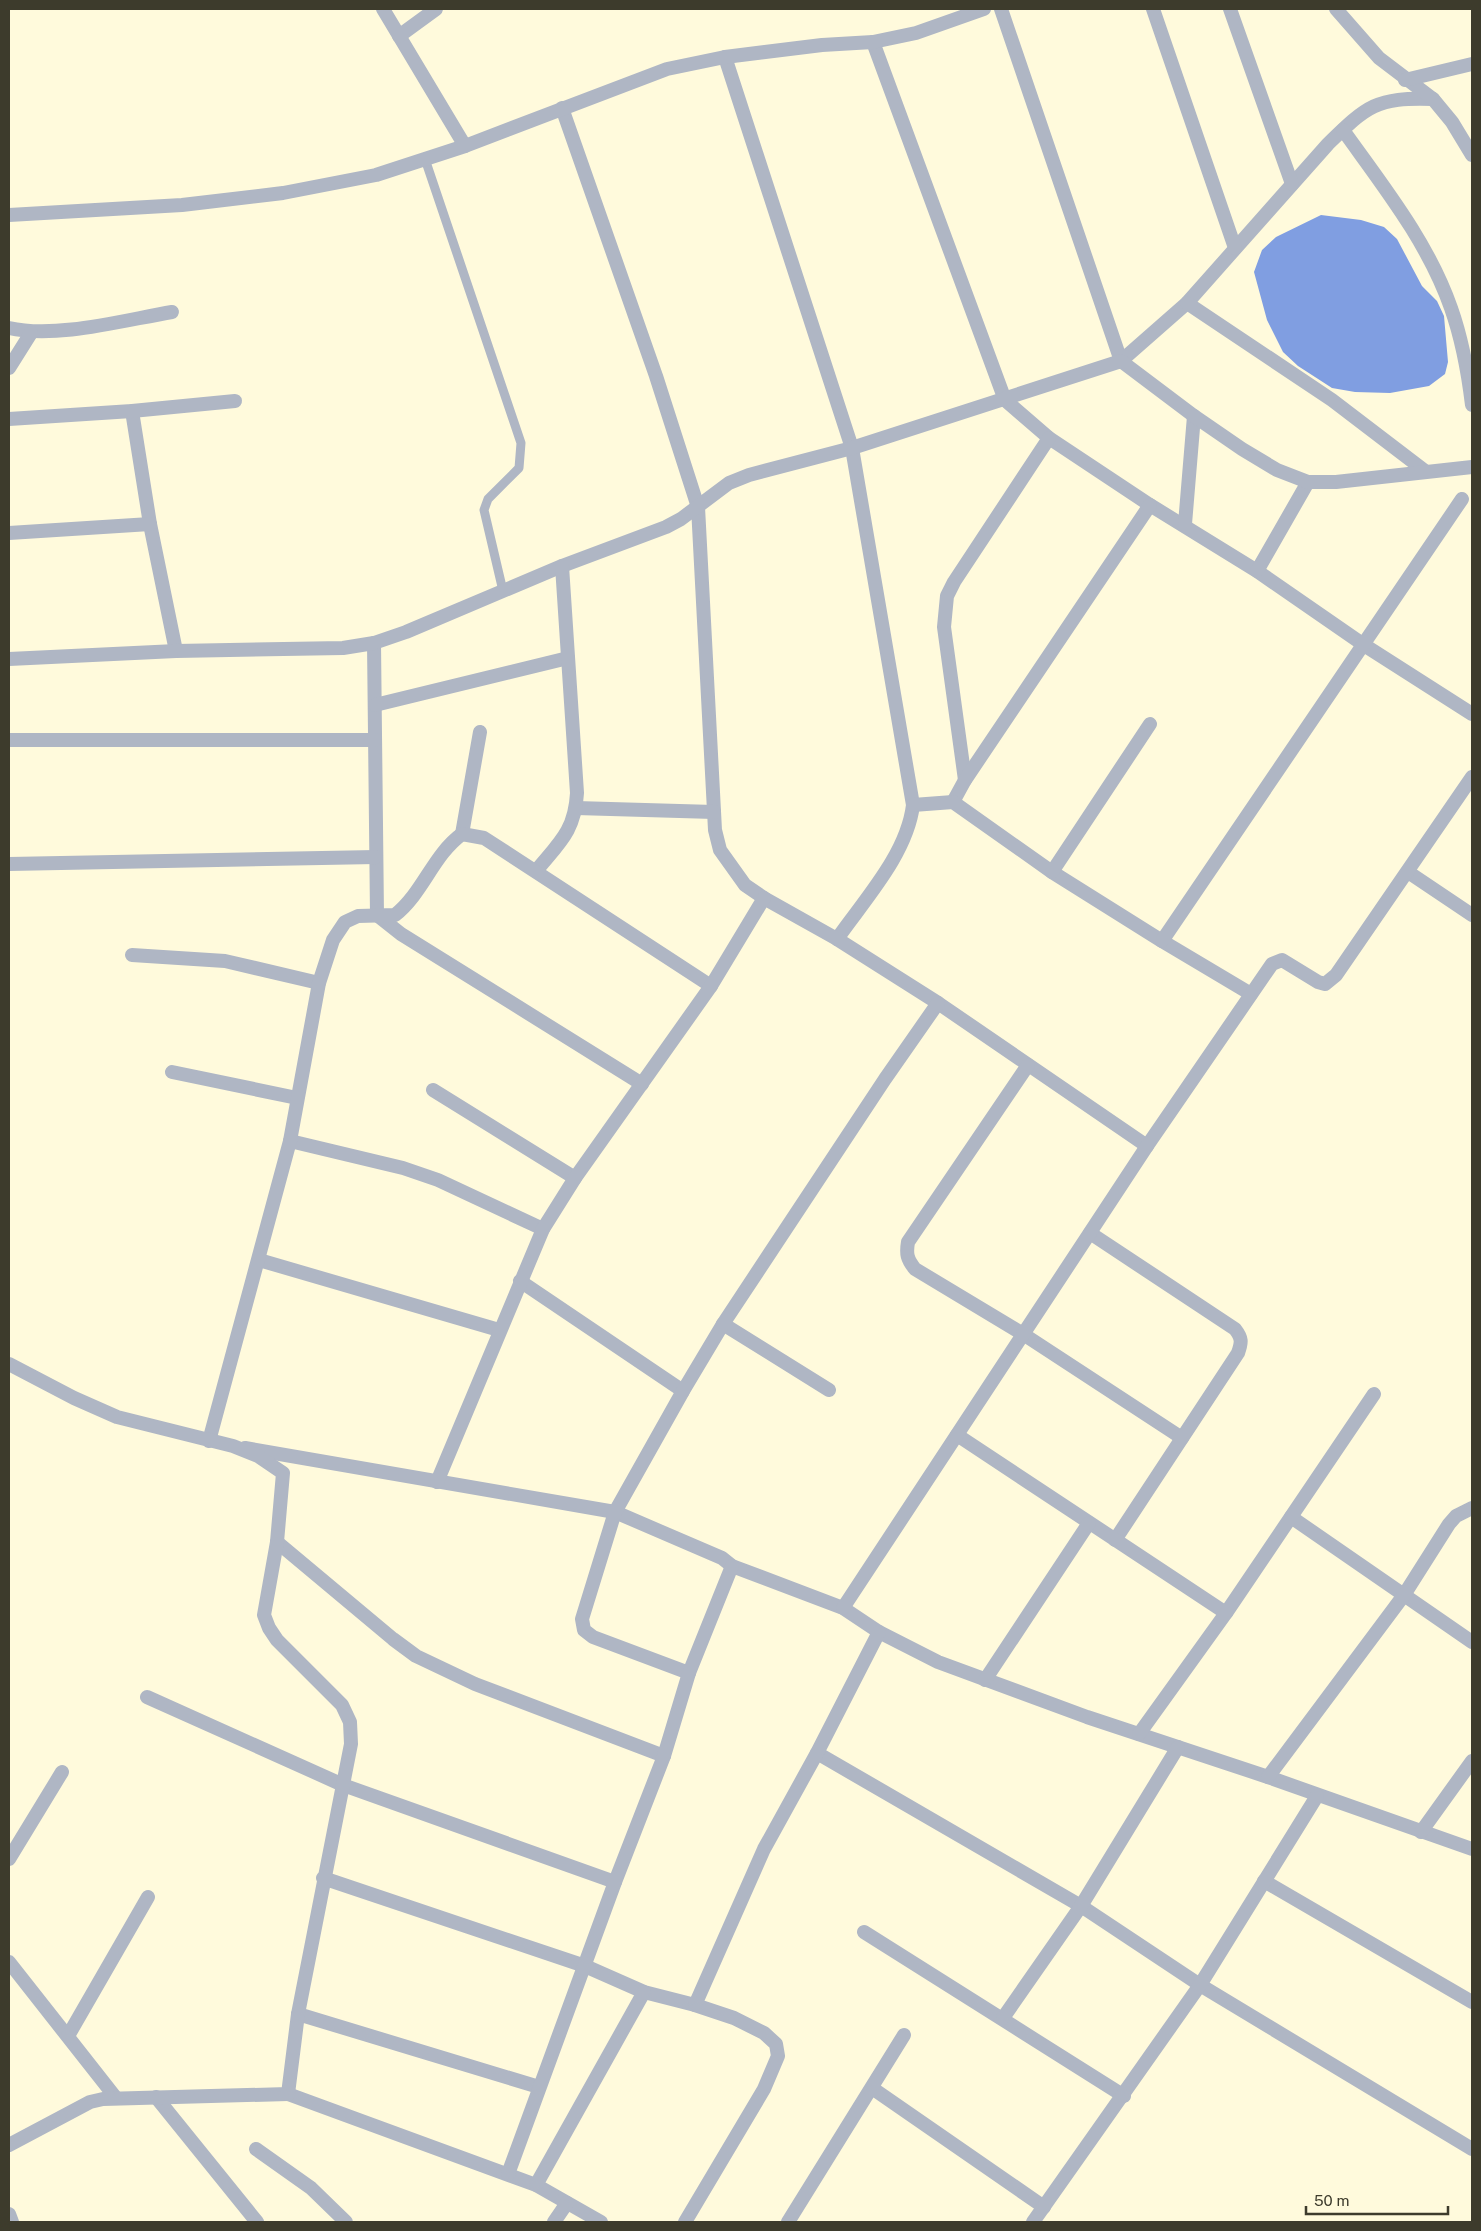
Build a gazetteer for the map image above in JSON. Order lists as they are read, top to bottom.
{
  "scale_bar": "50 m"
}
